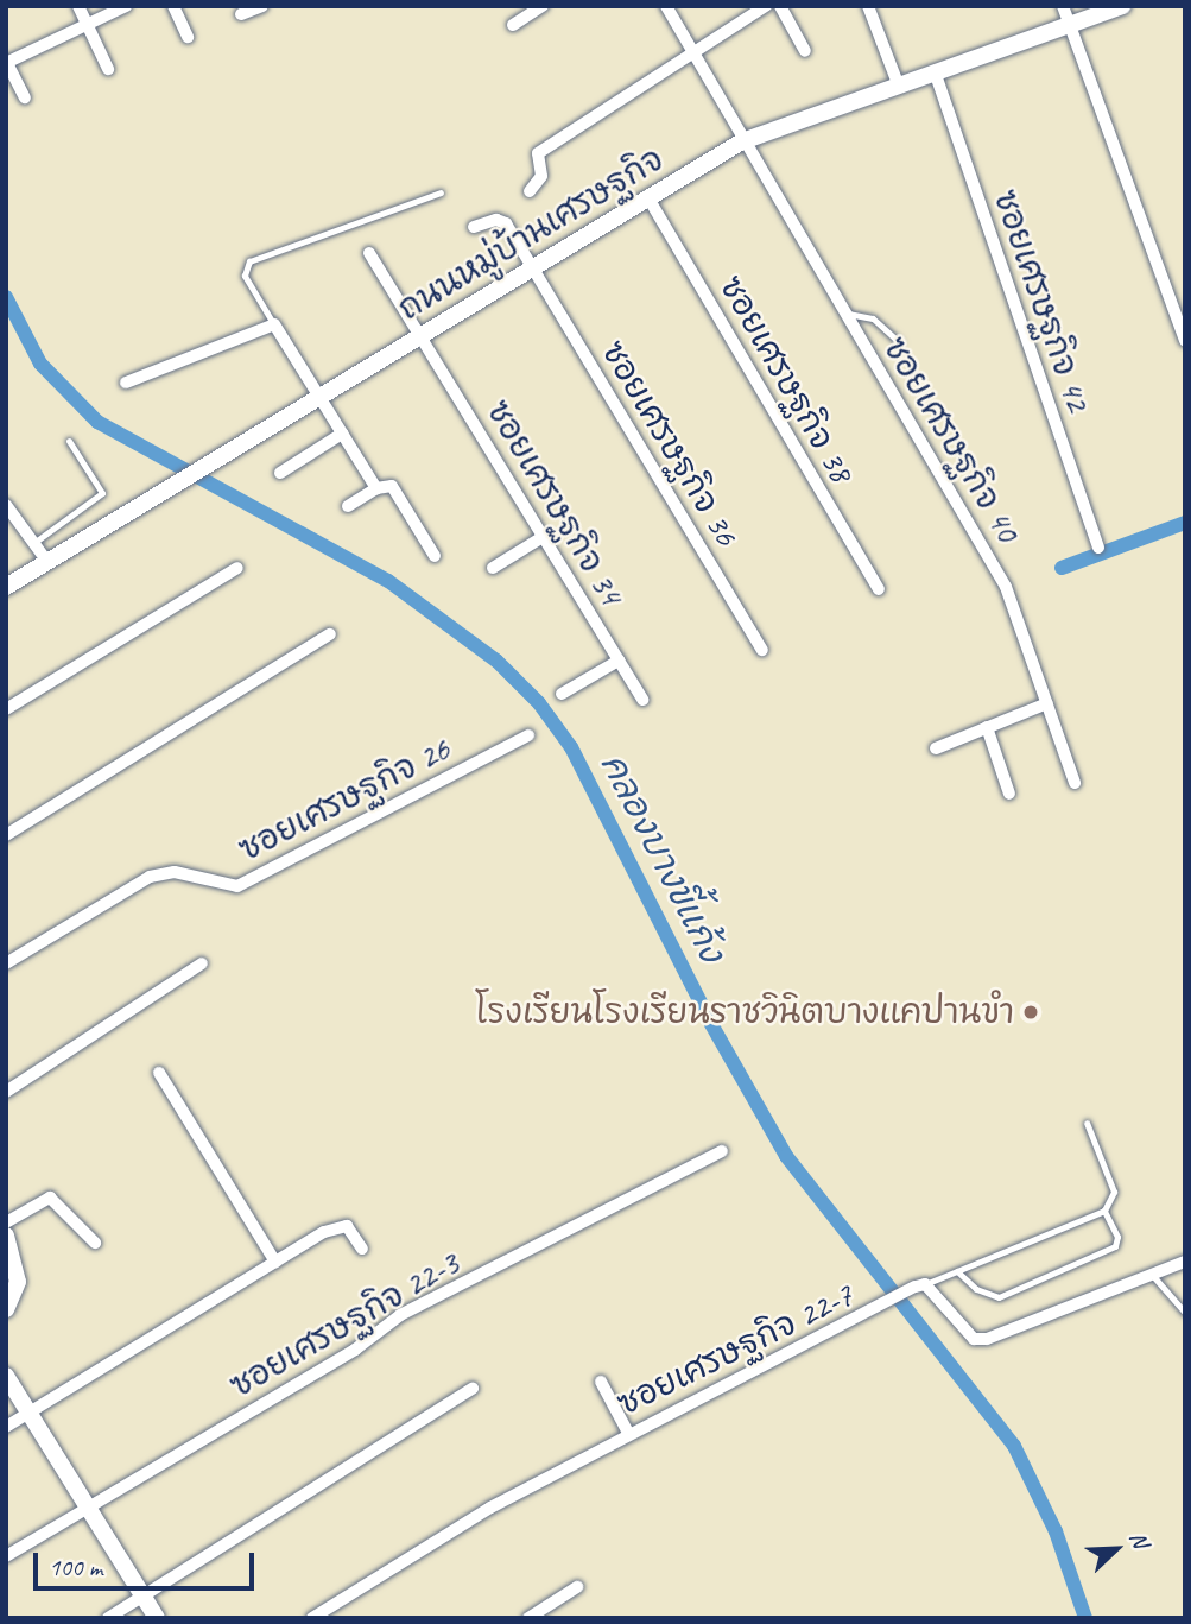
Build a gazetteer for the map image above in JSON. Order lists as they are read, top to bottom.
{
  "streets": {
    "street": [
      "ถนนหมู่บ้านเศรษฐกิจ",
      "ซอยเศรษฐกิจ 42",
      "ซอยเศรษฐกิจ 38",
      "ซอยเศรษฐกิจ 40",
      "ซอยเศรษฐกิจ 36",
      "ซอยเศรษฐกิจ 34",
      "ซอยเศรษฐกิจ 26",
      "ซอยเศรษฐกิจ 22-3",
      "ซอยเศรษฐกิจ 22-7"
    ]
  },
  "crossings": [
    ["ถนนหมู่บ้านเศรษฐกิจ", "ซอยเศรษฐกิจ 42"],
    ["ถนนหมู่บ้านเศรษฐกิจ", "ซอยเศรษฐกิจ 38"],
    ["ถนนหมู่บ้านเศรษฐกิจ", "ซอยเศรษฐกิจ 40"],
    ["ถนนหมู่บ้านเศรษฐกิจ", "ซอยเศรษฐกิจ 36"],
    ["ถนนหมู่บ้านเศรษฐกิจ", "ซอยเศรษฐกิจ 34"]
  ],
  "water": ["คลองบางขี้แก้ง"],
  "places": ["โรงเรียนโรงเรียนราชวินิตบางแคปานขำ"],
  "scale_bar": "100 m",
  "north": "top right"
}
